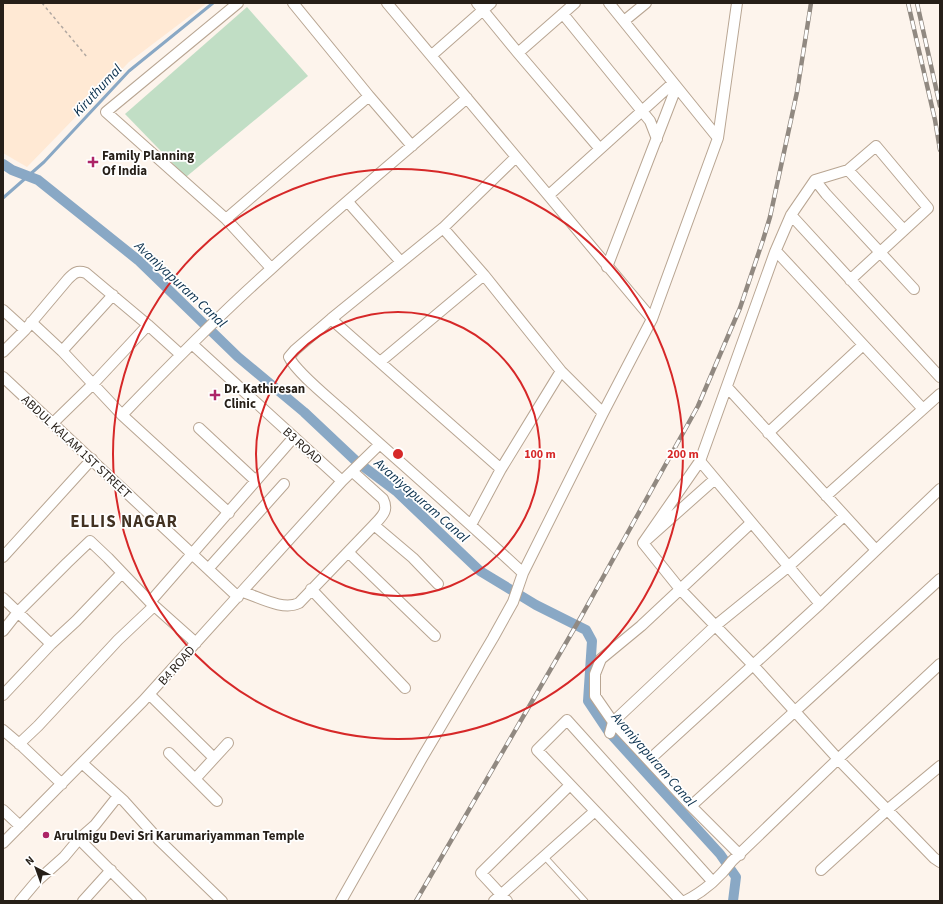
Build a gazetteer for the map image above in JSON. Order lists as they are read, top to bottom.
{
  "streets": {
    "street": ["B3 ROAD", "ABDUL KALAM 1ST STREET", "B4 ROAD"]
  },
  "crossings": [
    ["B3 ROAD", "B4 ROAD"],
    ["ABDUL KALAM 1ST STREET", "B4 ROAD"]
  ],
  "districts": ["ELLIS NAGAR"],
  "water": ["Kiruthumal", "Avaniyapuram Canal"],
  "places": {
    "health": ["Family Planning Of India", "Dr. Kathiresan Clinic"],
    "other": ["Arulmigu Devi Sri Karumariyamman Temple"]
  },
  "north": "top left",
  "rings": ["100 m", "200 m"]
}
